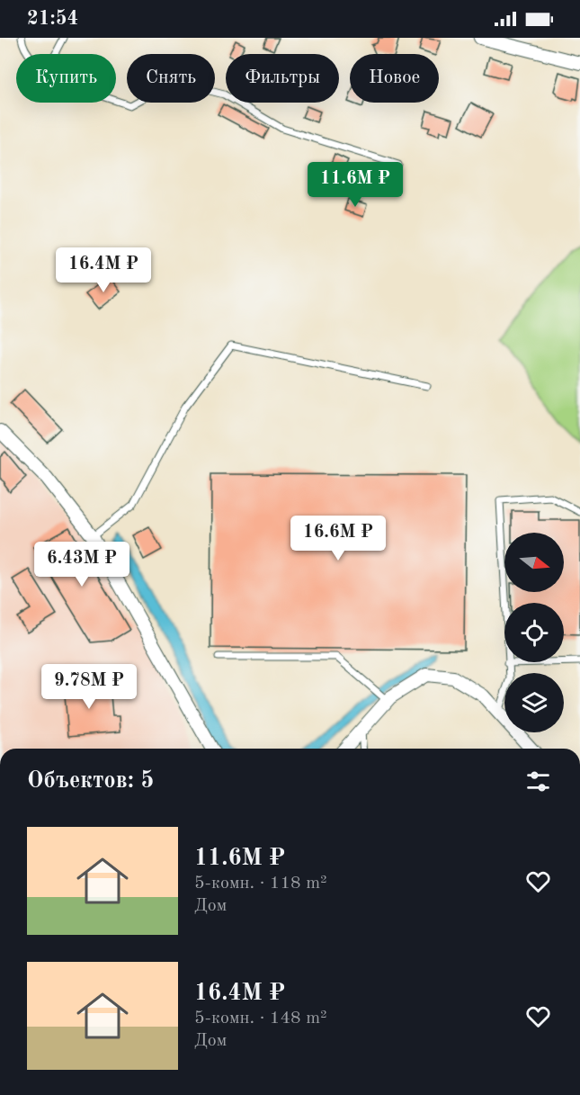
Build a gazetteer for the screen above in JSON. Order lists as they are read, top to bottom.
{
  "north": "right",
  "page": {
    "status": "21:54",
    "chip": [
      "Купить",
      "Снять",
      "Фильтры",
      "Новое"
    ],
    "price": [
      "11.6M ₽",
      "16.4M ₽",
      "16.6M ₽",
      "6.43M ₽",
      "9.78M ₽"
    ],
    "heading": "Объектов: 5",
    "list": [
      {
        "name": "11.6M ₽",
        "note": "5-комн. · 118 m² · Дом"
      },
      {
        "name": "16.4M ₽",
        "note": "5-комн. · 148 m² · Дом"
      }
    ]
  }
}
